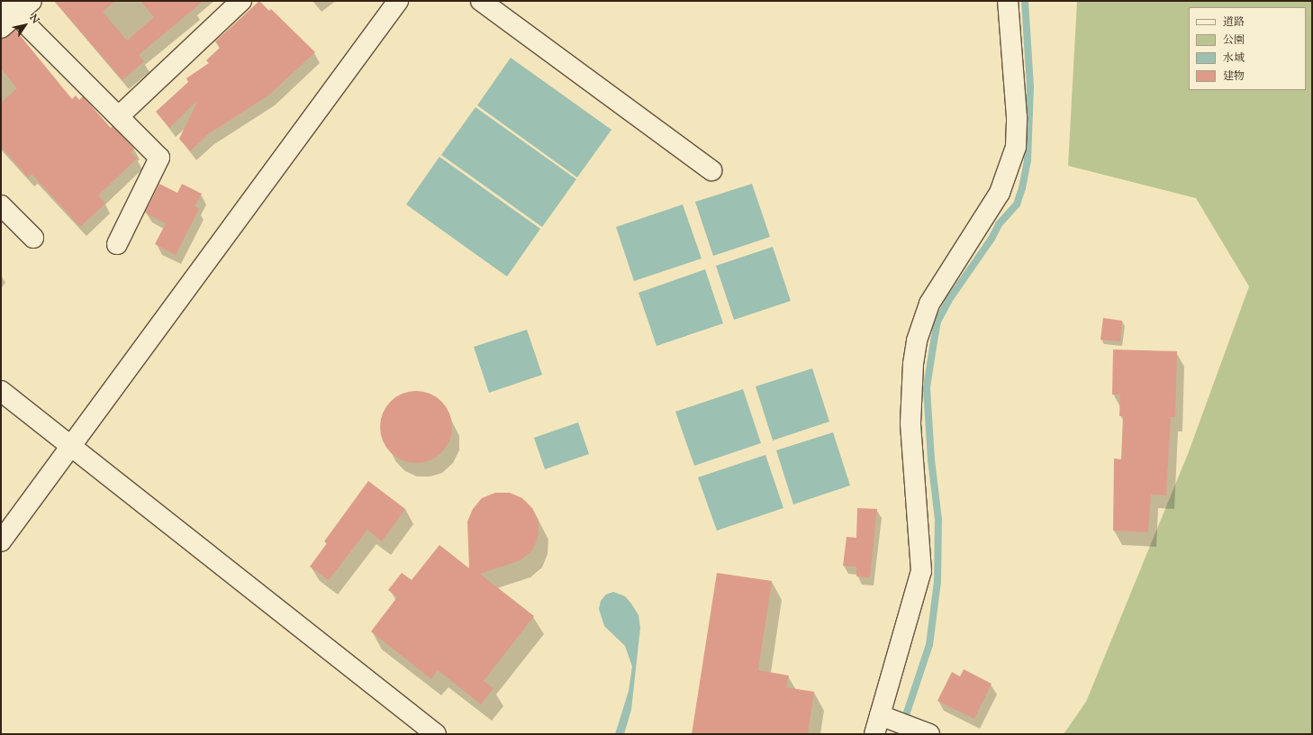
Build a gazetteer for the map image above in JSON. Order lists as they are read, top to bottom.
{
  "legend": [
    "道路",
    "公園",
    "水域",
    "建物"
  ],
  "north": "top right"
}
